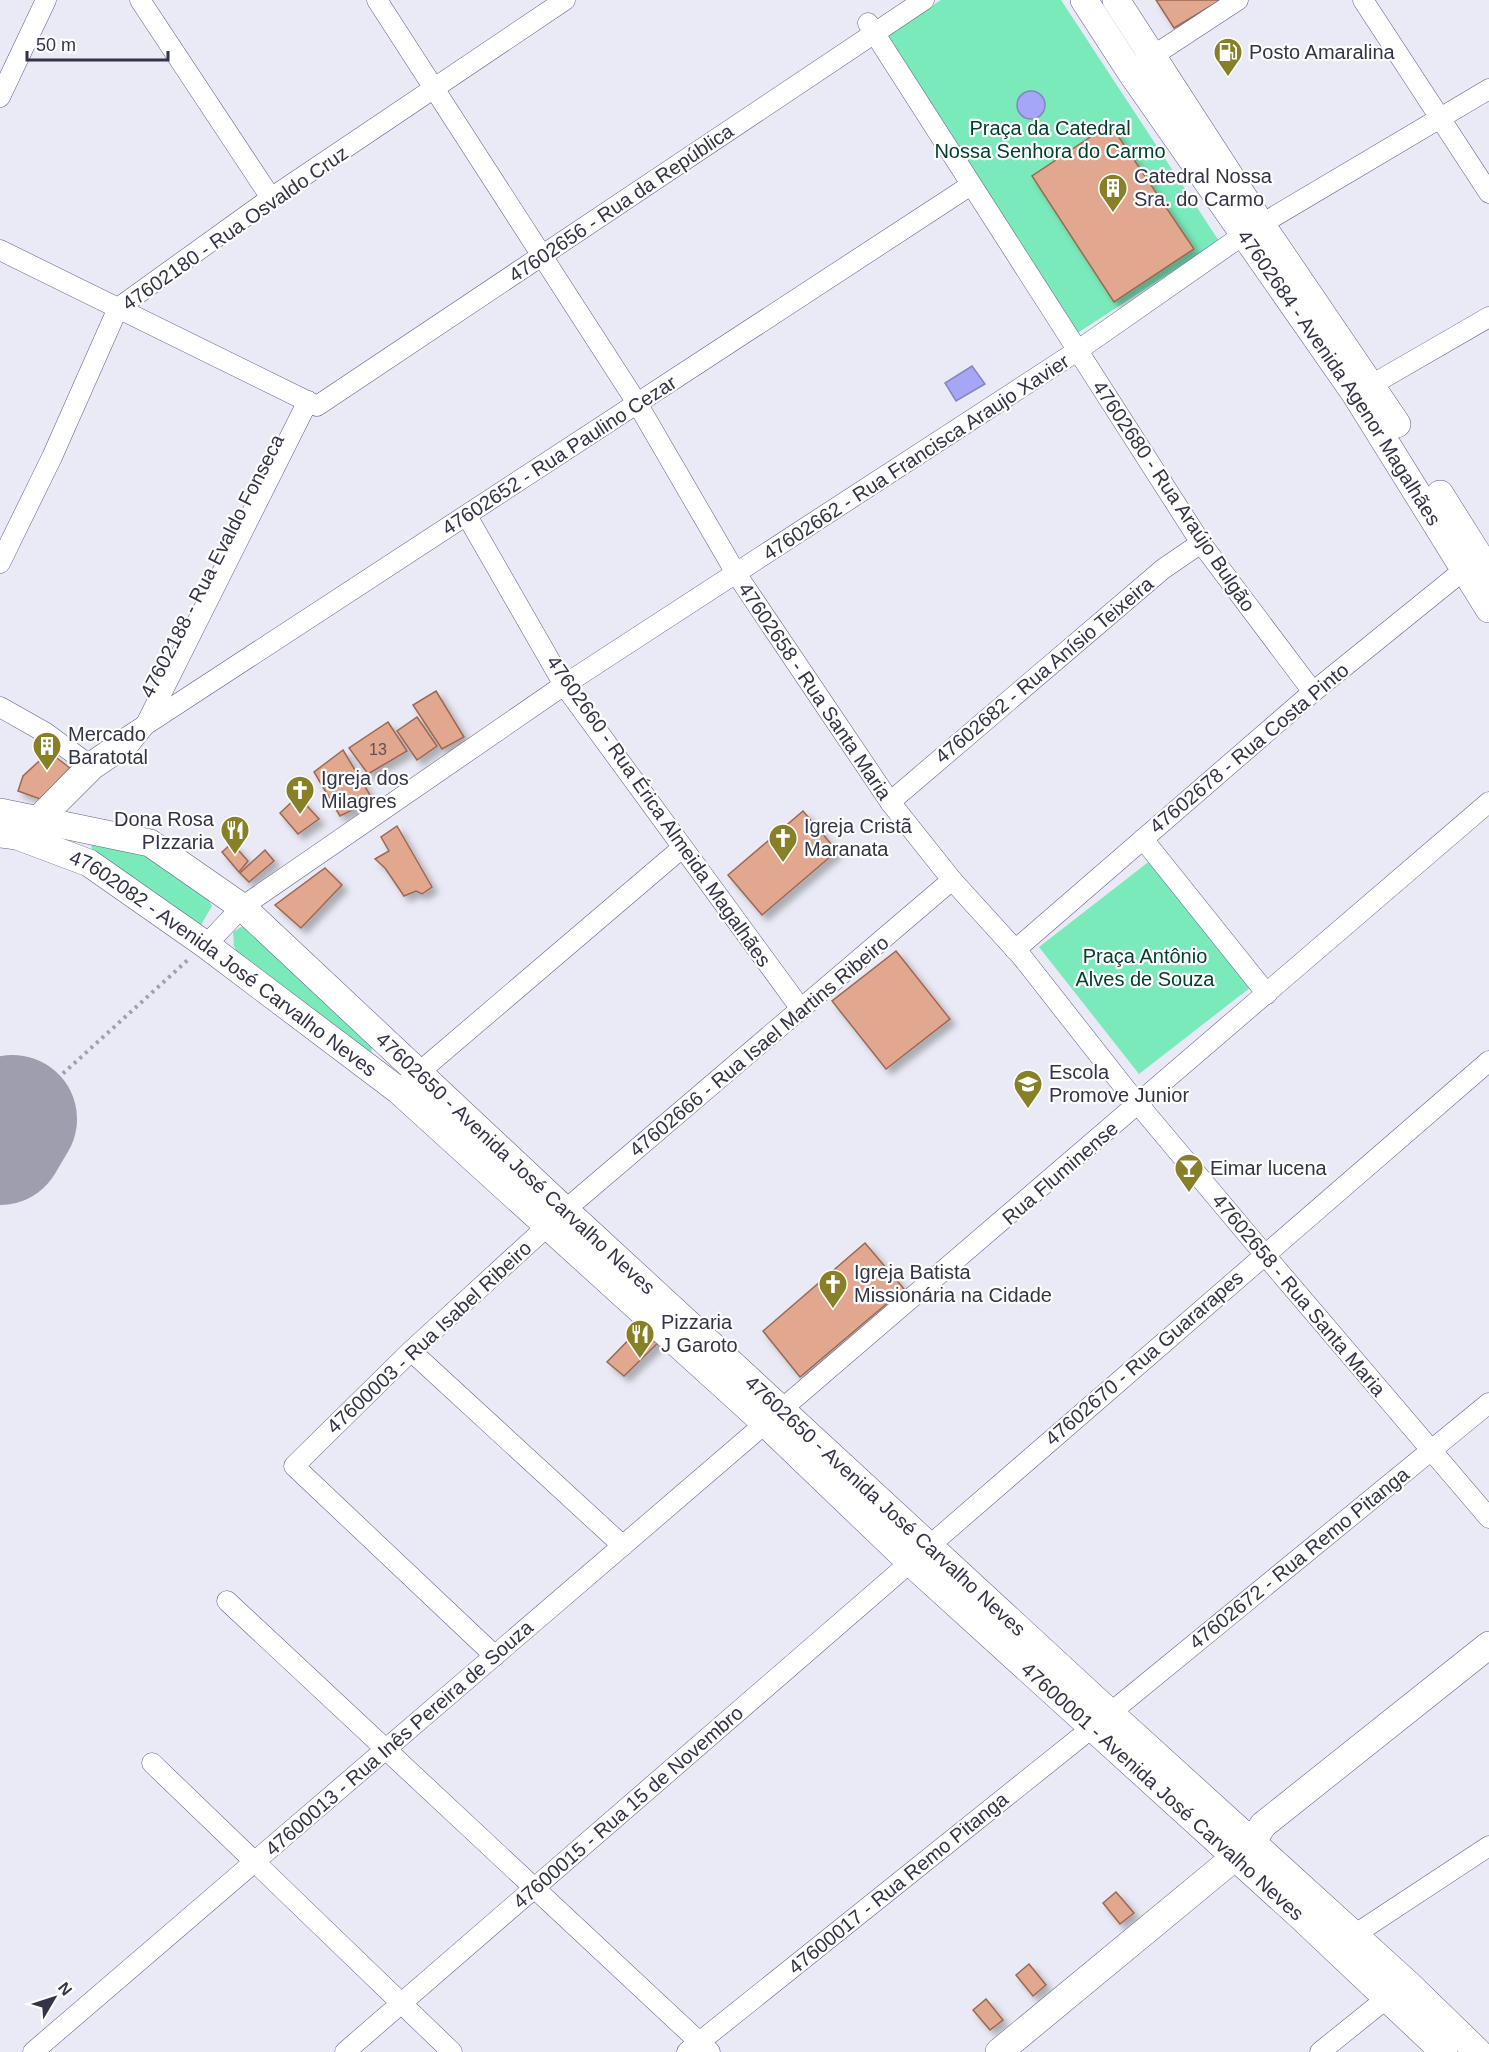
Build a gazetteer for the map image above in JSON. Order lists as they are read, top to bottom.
{
  "streets": {
    "street": [
      "47602180 - Rua Osvaldo Cruz",
      "47602684 - Avenida Agenor Magalhães",
      "47602652 - Rua Paulino Cezar",
      "47602662 - Rua Francisca Araujo Xavier",
      "47602680 - Rua Araújo Bulgão",
      "47602188 - Rua Evaldo Fonseca",
      "47602682 - Rua Anísio Teixeira",
      "47602658 - Rua Santa Maria",
      "47602678 - Rua Costa Pinto",
      "47602660 - Rua Érica Almeida Magalhães",
      "47602082 - Avenida José Carvalho Neves",
      "47602666 - Rua Isael Martins Ribeiro",
      "47602650 - Avenida José Carvalho Neves",
      "Rua Fluminense",
      "47600003 - Rua Isabel Ribeiro",
      "47602670 - Rua Guararapes",
      "47602672 - Rua Remo Pitanga",
      "47600013 - Rua Inês Pereira de Souza",
      "47600001 - Avenida José Carvalho Neves",
      "47600015 - Rua 15 de Novembro",
      "47600017 - Rua Remo Pitanga"
    ]
  },
  "crossings": [
    ["47602180 - Rua Osvaldo Cruz", "47602658 - Rua Santa Maria"],
    ["47602684 - Avenida Agenor Magalhães", "47602662 - Rua Francisca Araujo Xavier"],
    ["47602684 - Avenida Agenor Magalhães", "47602678 - Rua Costa Pinto"],
    ["47602652 - Rua Paulino Cezar", "47602680 - Rua Araújo Bulgão"],
    ["47602652 - Rua Paulino Cezar", "47602188 - Rua Evaldo Fonseca"],
    ["47602652 - Rua Paulino Cezar", "47602658 - Rua Santa Maria"],
    ["47602652 - Rua Paulino Cezar", "47602660 - Rua Érica Almeida Magalhães"],
    ["47602652 - Rua Paulino Cezar", "47602082 - Avenida José Carvalho Neves"],
    ["47602652 - Rua Paulino Cezar", "47602650 - Avenida José Carvalho Neves"],
    ["47602662 - Rua Francisca Araujo Xavier", "47602680 - Rua Araújo Bulgão"],
    ["47602662 - Rua Francisca Araujo Xavier", "47602658 - Rua Santa Maria"],
    ["47602662 - Rua Francisca Araujo Xavier", "47602660 - Rua Érica Almeida Magalhães"],
    ["47602662 - Rua Francisca Araujo Xavier", "47602082 - Avenida José Carvalho Neves"],
    ["47602662 - Rua Francisca Araujo Xavier", "47602650 - Avenida José Carvalho Neves"],
    ["47602680 - Rua Araújo Bulgão", "47602682 - Rua Anísio Teixeira"],
    ["47602680 - Rua Araújo Bulgão", "47602678 - Rua Costa Pinto"],
    ["47602682 - Rua Anísio Teixeira", "47602658 - Rua Santa Maria"],
    ["47602658 - Rua Santa Maria", "47602678 - Rua Costa Pinto"],
    ["47602658 - Rua Santa Maria", "47602666 - Rua Isael Martins Ribeiro"],
    ["47602658 - Rua Santa Maria", "Rua Fluminense"],
    ["47602658 - Rua Santa Maria", "47602670 - Rua Guararapes"],
    ["47602658 - Rua Santa Maria", "47602672 - Rua Remo Pitanga"],
    ["47602660 - Rua Érica Almeida Magalhães", "47602666 - Rua Isael Martins Ribeiro"],
    ["47602082 - Avenida José Carvalho Neves", "47602666 - Rua Isael Martins Ribeiro"],
    ["47602082 - Avenida José Carvalho Neves", "47602650 - Avenida José Carvalho Neves"],
    ["47602082 - Avenida José Carvalho Neves", "47600003 - Rua Isabel Ribeiro"],
    ["47602666 - Rua Isael Martins Ribeiro", "47602650 - Avenida José Carvalho Neves"],
    ["47602666 - Rua Isael Martins Ribeiro", "47600003 - Rua Isabel Ribeiro"],
    ["47602650 - Avenida José Carvalho Neves", "Rua Fluminense"],
    ["47602650 - Avenida José Carvalho Neves", "47600003 - Rua Isabel Ribeiro"],
    ["47602650 - Avenida José Carvalho Neves", "47602670 - Rua Guararapes"],
    ["47602650 - Avenida José Carvalho Neves", "47602672 - Rua Remo Pitanga"],
    ["47602650 - Avenida José Carvalho Neves", "47600013 - Rua Inês Pereira de Souza"],
    ["47602650 - Avenida José Carvalho Neves", "47600001 - Avenida José Carvalho Neves"],
    ["47602650 - Avenida José Carvalho Neves", "47600015 - Rua 15 de Novembro"],
    ["47602650 - Avenida José Carvalho Neves", "47600017 - Rua Remo Pitanga"],
    ["Rua Fluminense", "47600013 - Rua Inês Pereira de Souza"],
    ["47600003 - Rua Isabel Ribeiro", "47600013 - Rua Inês Pereira de Souza"],
    ["47602670 - Rua Guararapes", "47600015 - Rua 15 de Novembro"],
    ["47602672 - Rua Remo Pitanga", "47600017 - Rua Remo Pitanga"]
  ],
  "parks": ["Praça da Catedral Nossa Senhora do Carmo", "Praça Antônio Alves de Souza"],
  "places": {
    "fuel station": ["Posto Amaralina"],
    "building": ["Catedral Nossa Sra. do Carmo", "Mercado Baratotal"],
    "church": ["Igreja dos Milagres", "Igreja Cristã Maranata", "Igreja Batista Missionária na Cidade"],
    "restaurant": ["Dona Rosa PIzzaria", "Pizzaria J Garoto"],
    "school or university": ["Escola Promove Junior"],
    "bar": ["Eimar lucena"]
  },
  "house_numbers": ["13"],
  "scale_bar": "50 m",
  "north": "top right"
}
